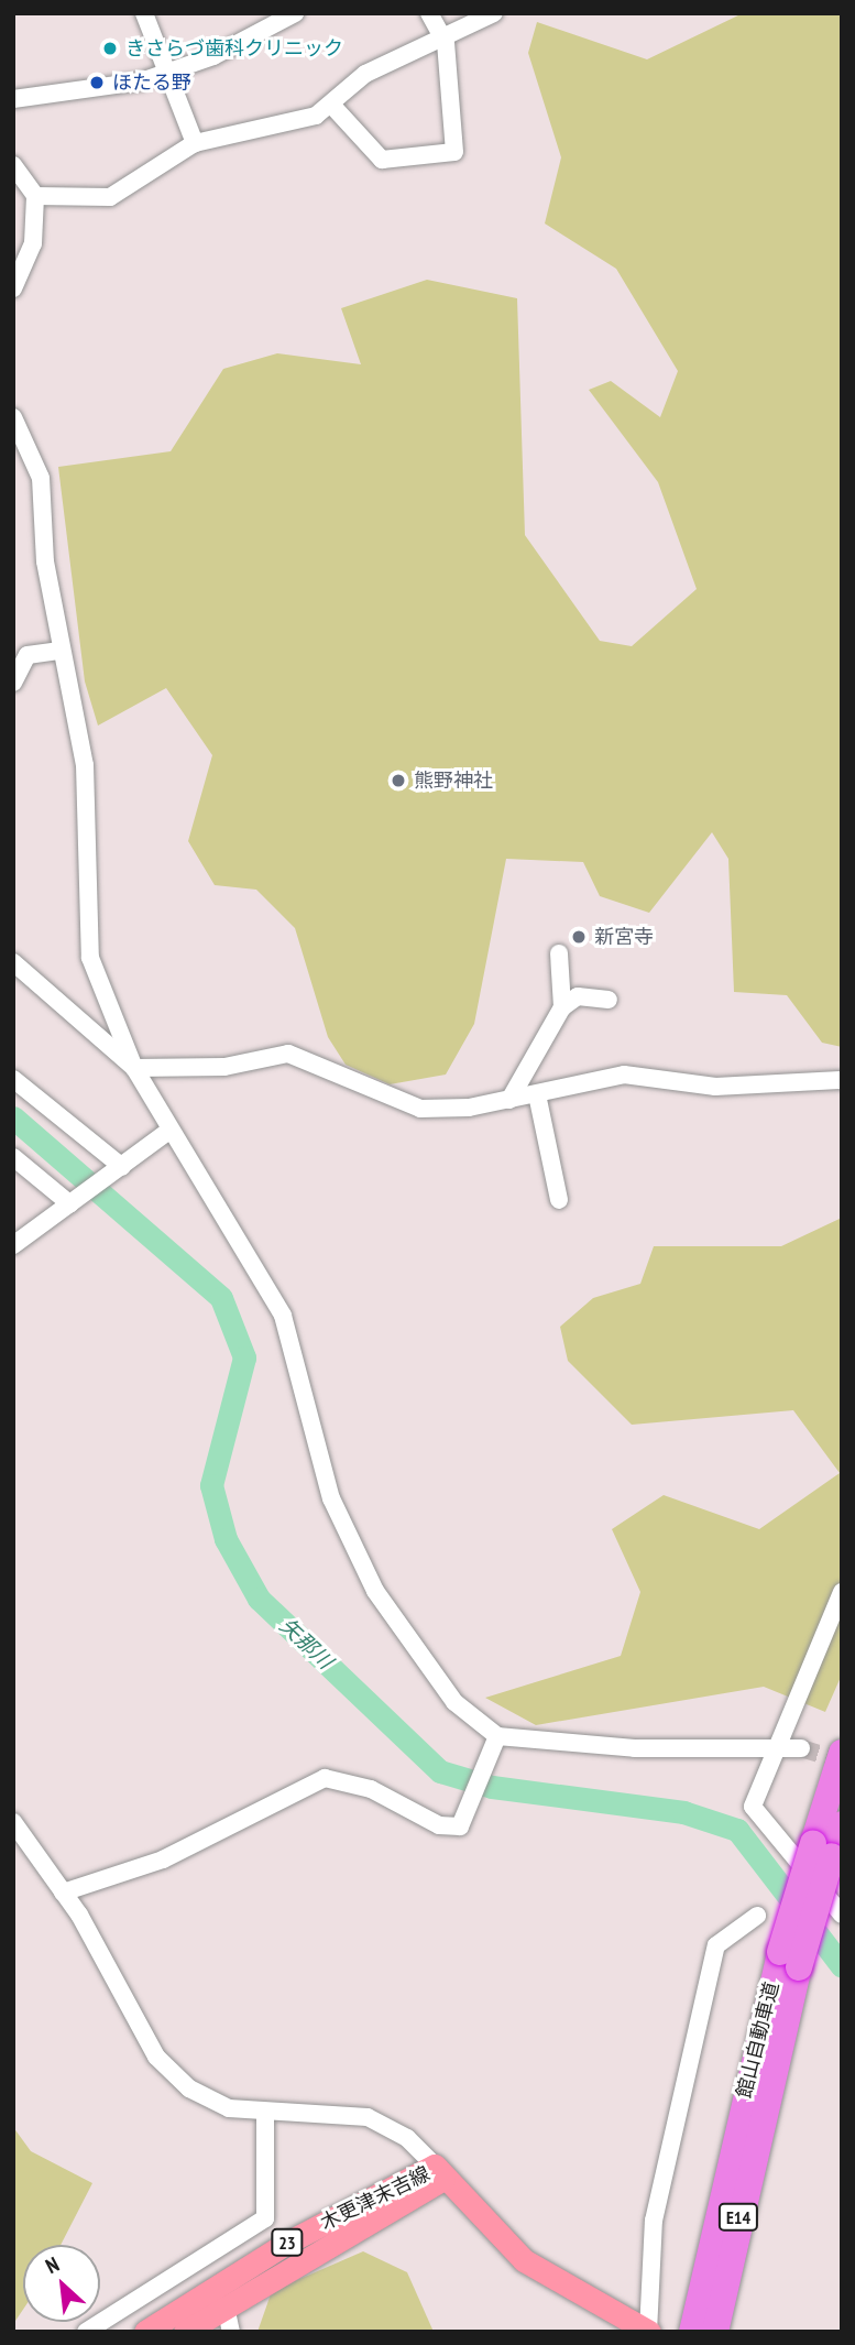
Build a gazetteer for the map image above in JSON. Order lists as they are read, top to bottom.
{
  "streets": {
    "highway": ["館山自動車道", "E14"],
    "main road": ["木更津末吉線", "23"]
  },
  "water": ["矢那川"],
  "places": [
    "きさらづ歯科クリニック",
    "ほたる野",
    "熊野神社",
    "新宮寺"
  ],
  "north": "top left"
}
